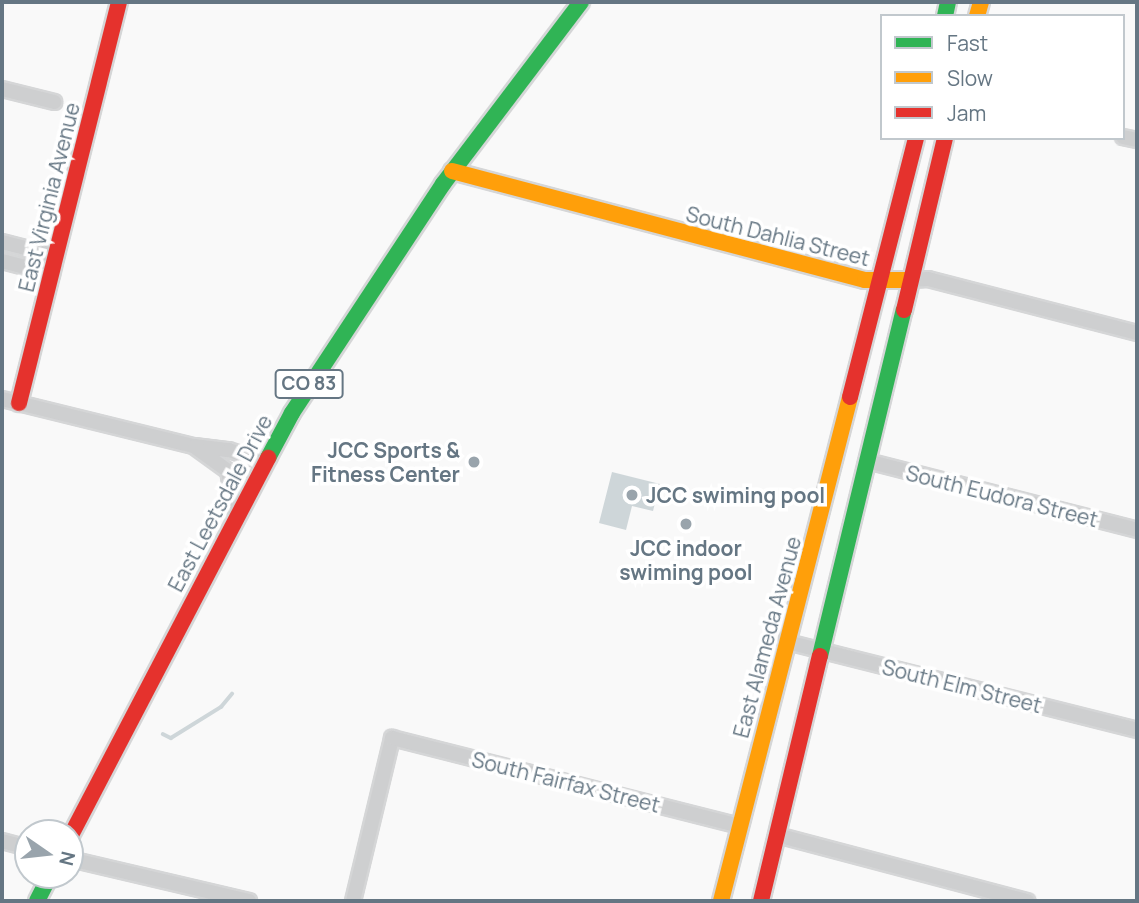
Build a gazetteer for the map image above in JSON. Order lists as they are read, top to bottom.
{
  "streets": {
    "main road": [
      "East Virginia Avenue",
      "South Dahlia Street",
      "CO 83",
      "East Leetsdale Drive",
      "East Alameda Avenue"
    ],
    "street": ["South Eudora Street", "South Elm Street", "South Fairfax Street"]
  },
  "crossings": [
    ["South Dahlia Street", "East Leetsdale Drive"],
    ["South Dahlia Street", "East Alameda Avenue"],
    ["East Alameda Avenue", "South Elm Street"],
    ["East Alameda Avenue", "South Fairfax Street"]
  ],
  "places": ["JCC Sports & Fitness Center", "JCC swiming pool", "JCC indoor swiming pool"],
  "legend": ["Fast", "Slow", "Jam"],
  "north": "right"
}
